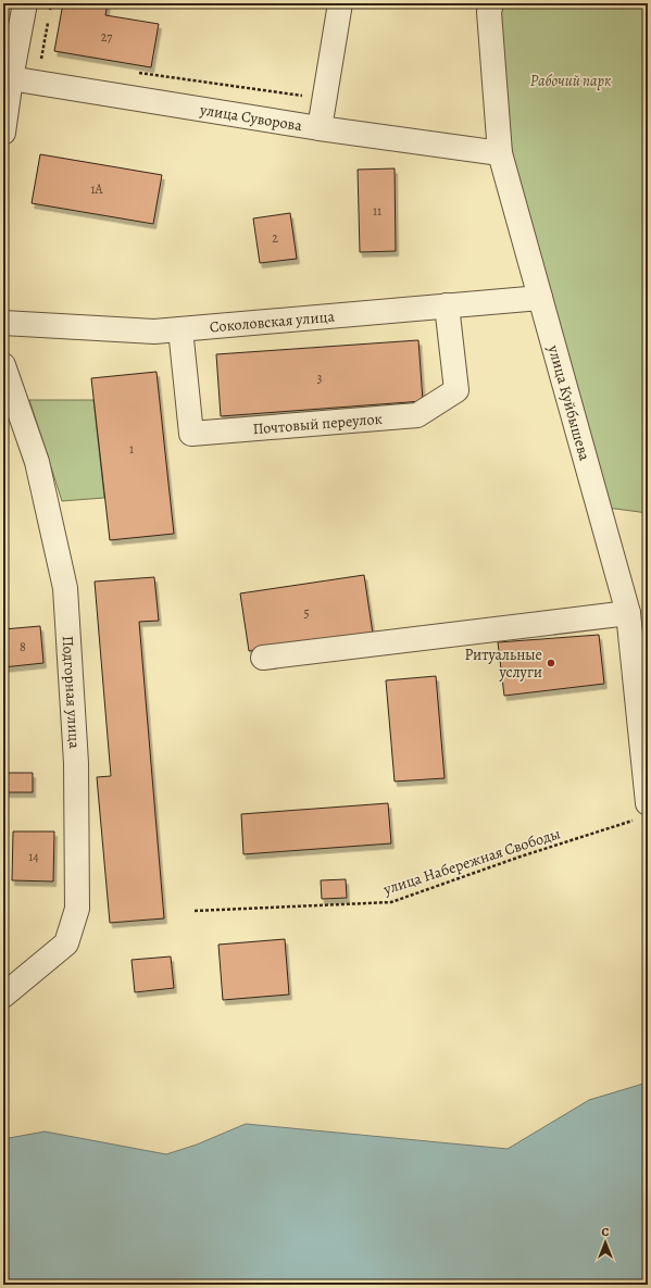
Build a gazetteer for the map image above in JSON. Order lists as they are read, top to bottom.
{
  "streets": {
    "street": [
      "улица Суворова",
      "Соколовская улица",
      "улица Куйбышева",
      "Почтовый переулок",
      "Подгорная улица"
    ],
    "path": ["улица Набережная Свободы"]
  },
  "crossings": [
    ["улица Суворова", "улица Куйбышева"],
    ["Соколовская улица", "улица Куйбышева"],
    ["Соколовская улица", "Почтовый переулок"],
    ["улица Куйбышева", "улица Набережная Свободы"]
  ],
  "parks": ["Рабочий парк"],
  "places": ["Ритуальные услуги"],
  "house_numbers": [
    "27",
    "1А",
    "11",
    "2",
    "3",
    "1",
    "5",
    "8",
    "14"
  ],
  "north": "top"
}
